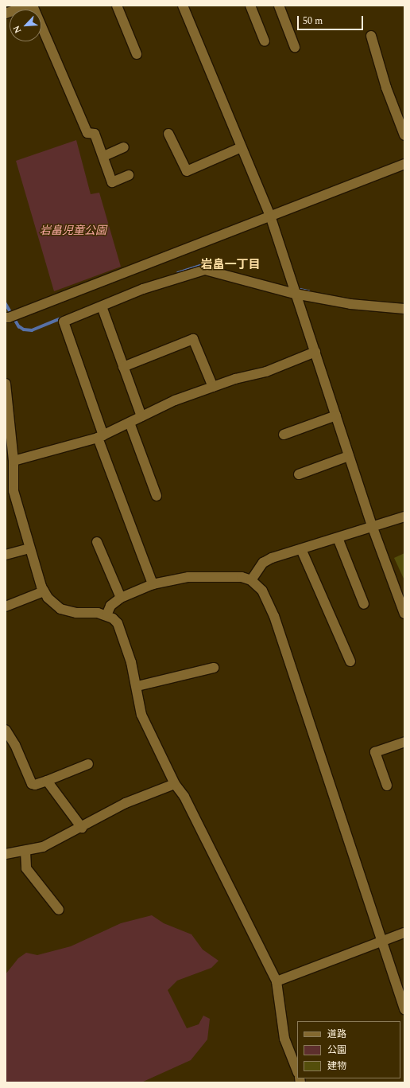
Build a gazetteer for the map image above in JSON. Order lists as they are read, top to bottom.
{
  "districts": ["岩畠一丁目"],
  "parks": ["岩畠児童公園"],
  "legend": ["道路", "公園", "建物"],
  "scale_bar": "50 m",
  "north": "bottom left"
}
